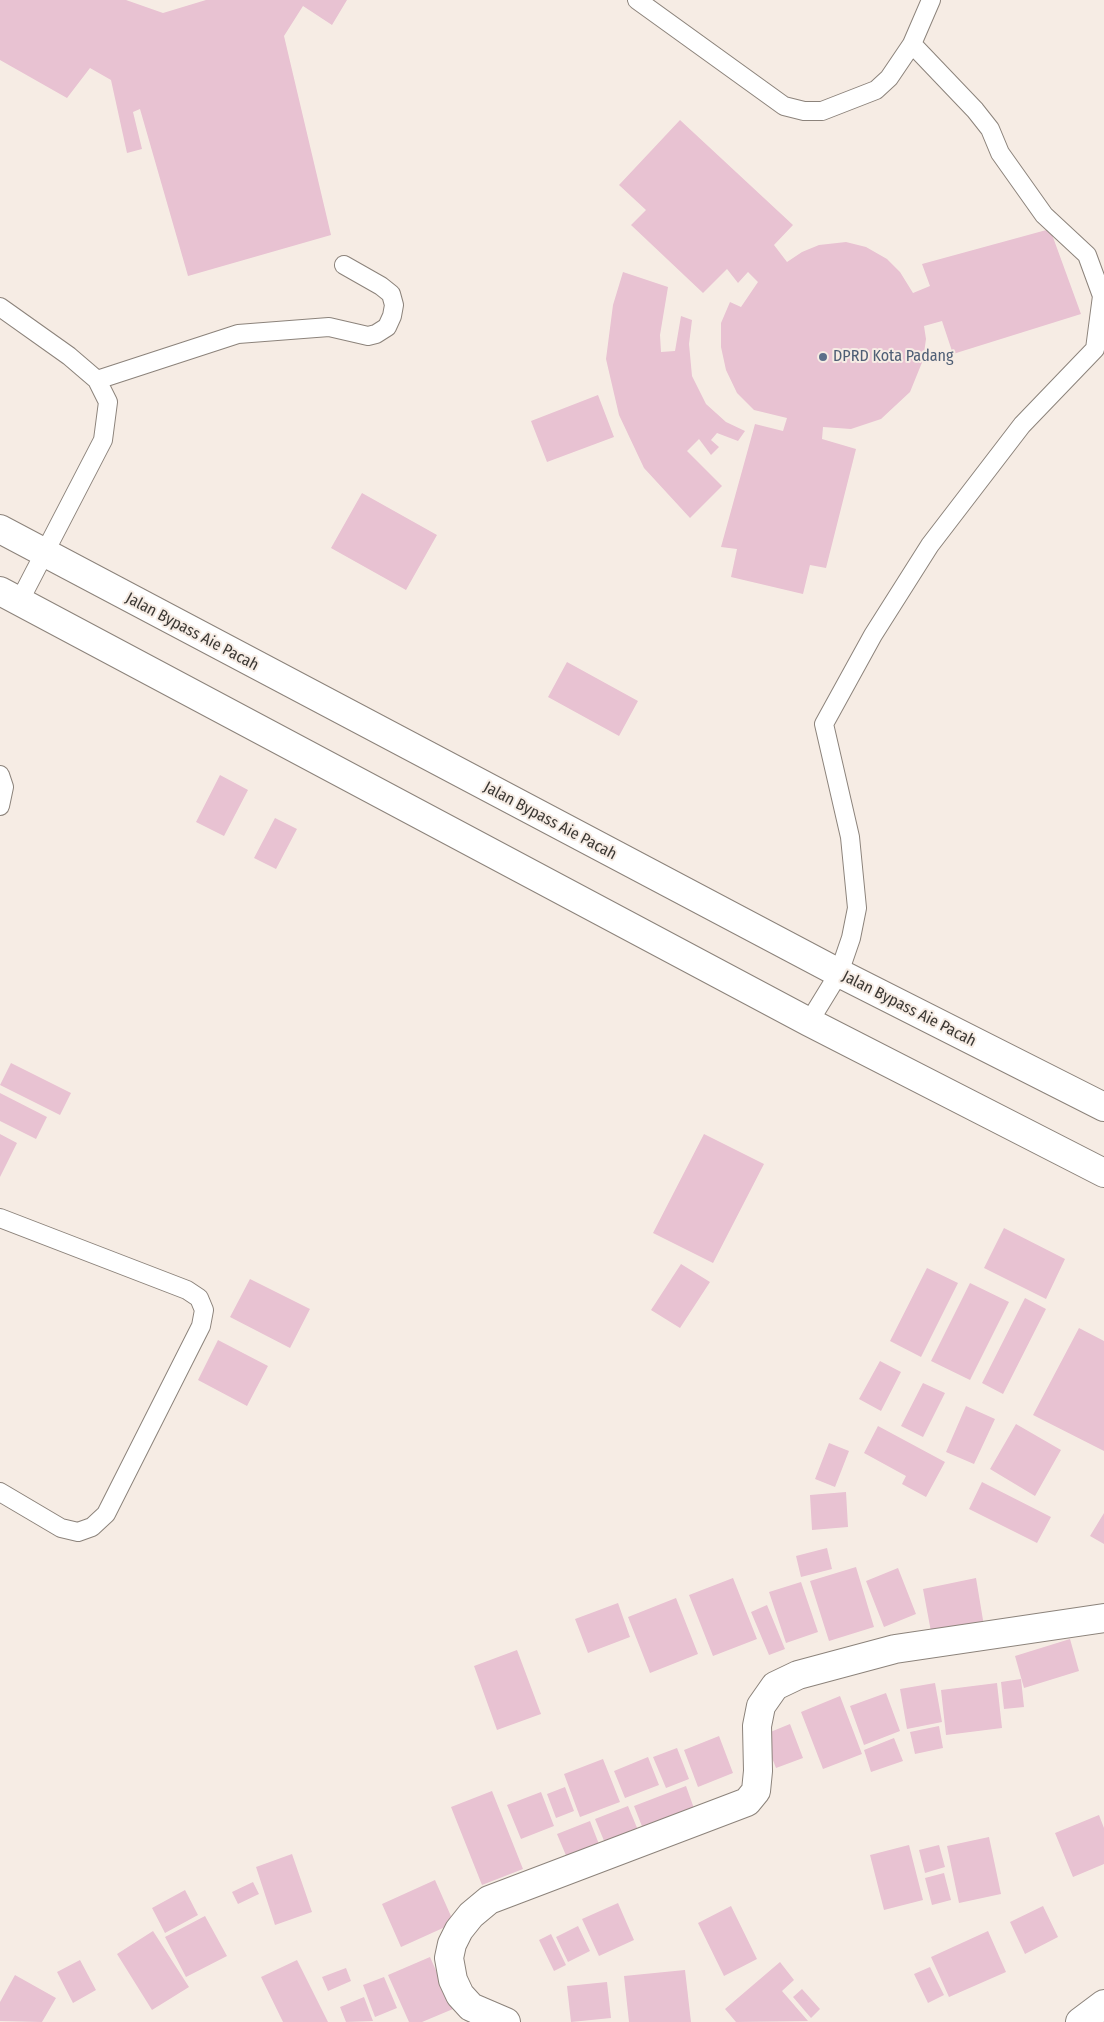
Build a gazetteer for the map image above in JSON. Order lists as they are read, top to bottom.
{
  "streets": {
    "main road": ["Jalan Bypass Aie Pacah"]
  },
  "places": ["DPRD Kota Padang"]
}
